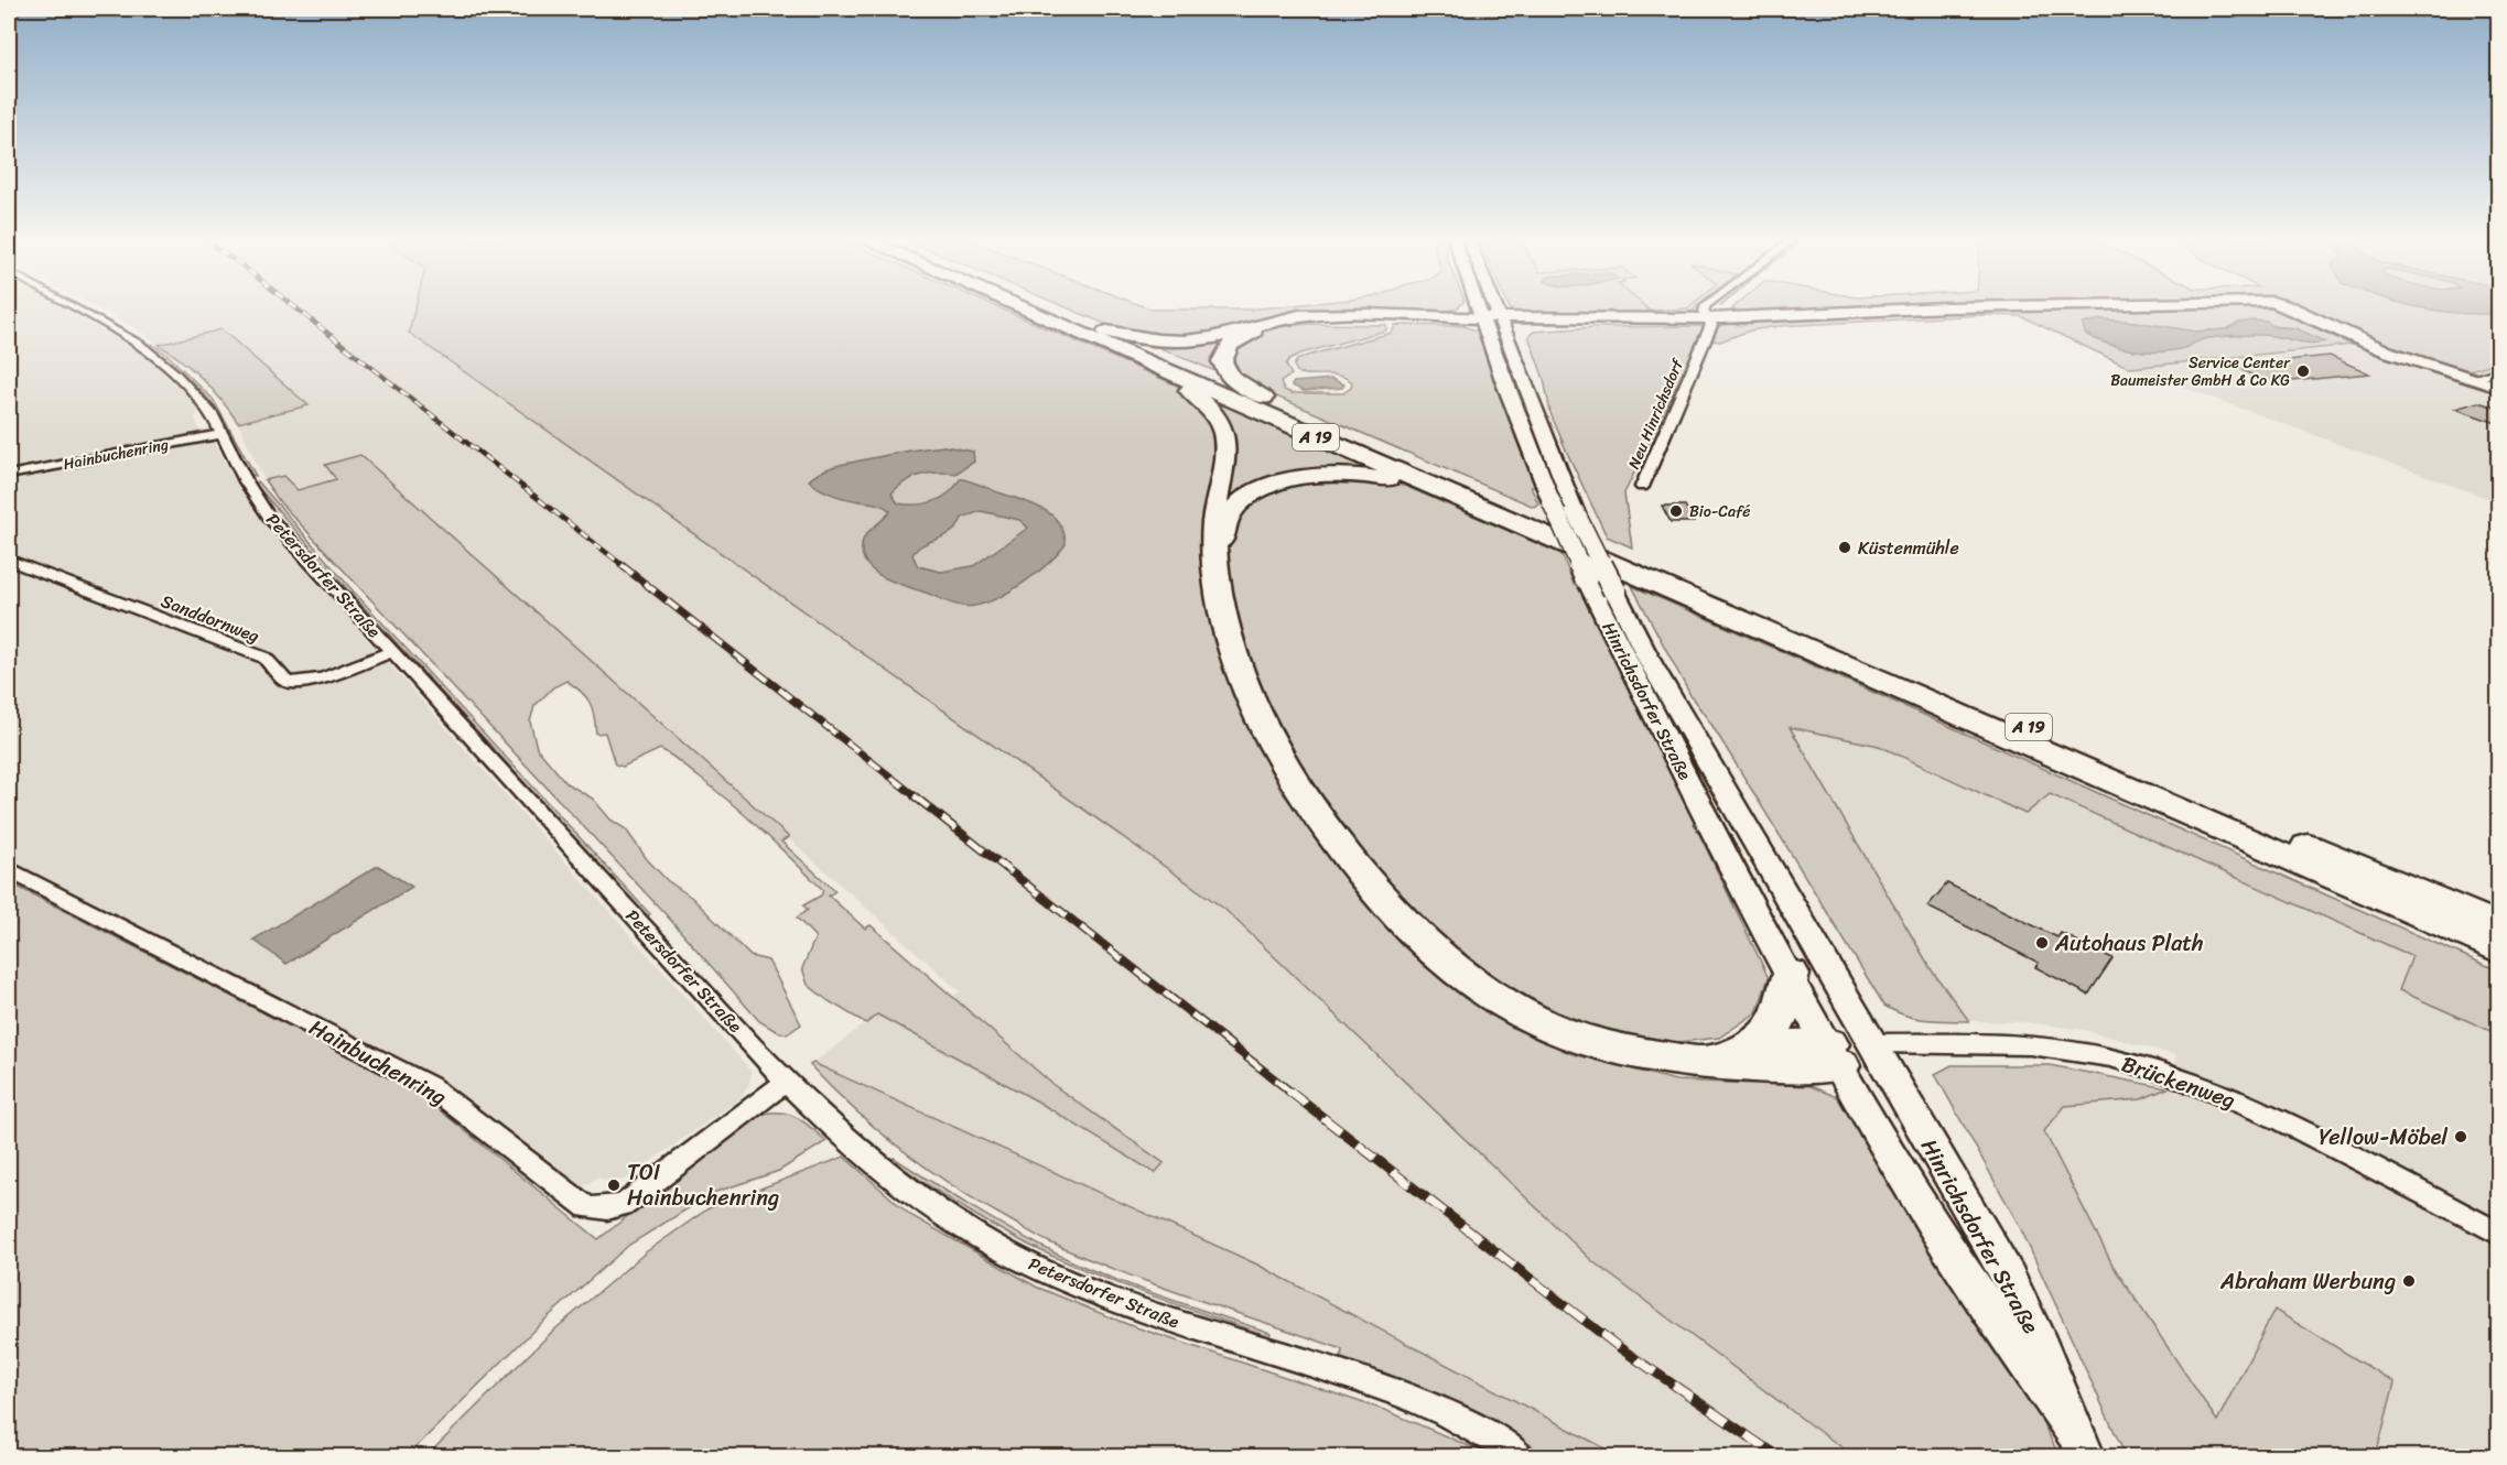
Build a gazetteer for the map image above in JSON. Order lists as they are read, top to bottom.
{
  "streets": {
    "highway": ["A 19"],
    "main road": ["Hinrichsdorfer Straße"],
    "street": [
      "Neu Hinrichsdorf",
      "Hainbuchenring",
      "Petersdorfer Straße",
      "Sanddornweg",
      "Brückenweg"
    ]
  },
  "crossings": [
    ["Hainbuchenring", "Petersdorfer Straße"],
    ["Petersdorfer Straße", "Sanddornweg"],
    ["Hinrichsdorfer Straße", "Brückenweg"]
  ],
  "places": [
    "Service Center Baumeister GmbH & Co KG",
    "Bio-Café",
    "Küstenmühle",
    "Autohaus Plath",
    "Yellow-Möbel",
    "TOI Hainbuchenring",
    "Abraham Werbung"
  ]
}
